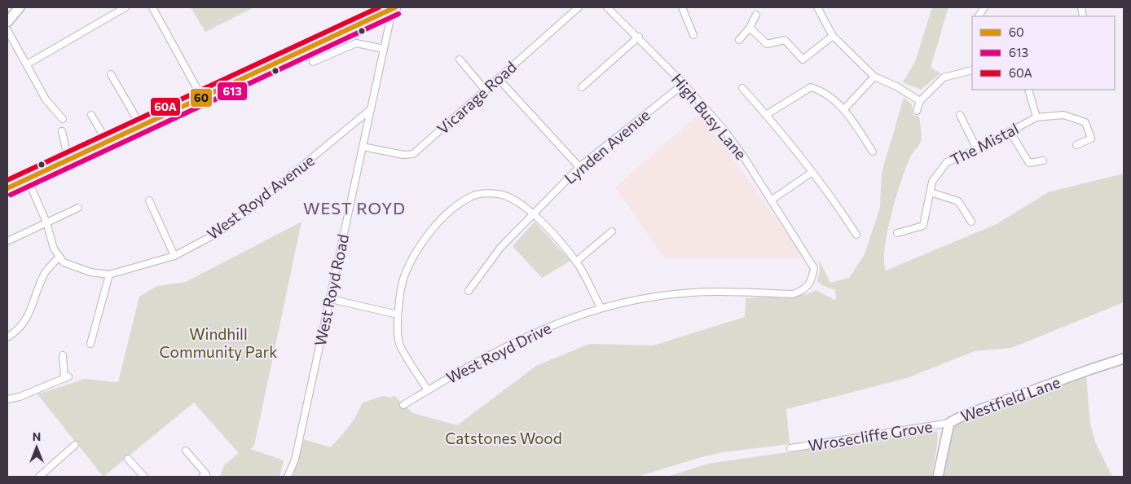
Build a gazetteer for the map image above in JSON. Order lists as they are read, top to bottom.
{
  "streets": {
    "street": [
      "Vicarage Road",
      "High Busy Lane",
      "The Mistal",
      "Lynden Avenue",
      "West Royd Avenue",
      "West Royd Road",
      "West Royd Drive",
      "Westfield Lane",
      "Wrosecliffe Grove"
    ]
  },
  "crossings": [
    ["Vicarage Road", "West Royd Road"],
    ["High Busy Lane", "Lynden Avenue"],
    ["High Busy Lane", "West Royd Drive"],
    ["West Royd Avenue", "West Royd Road"],
    ["Westfield Lane", "Wrosecliffe Grove"]
  ],
  "districts": ["WEST ROYD"],
  "parks": ["Windhill Community Park", "Catstones Wood"],
  "lines": ["transit line 60", "transit line 60A", "transit line 613"],
  "legend": ["60", "613", "60A"],
  "north": "top"
}
